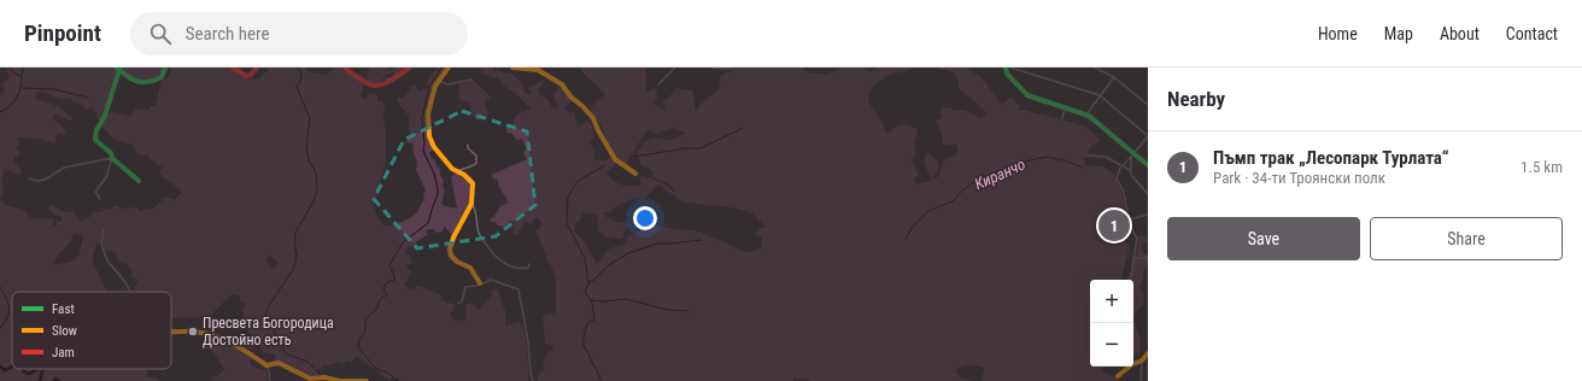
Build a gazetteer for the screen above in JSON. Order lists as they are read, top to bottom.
{
  "water": ["Киранчо"],
  "places": ["Пресвета Богородица Достойно есть"],
  "legend": ["Fast", "Slow", "Jam"],
  "page": {
    "header": "Pinpoint",
    "search": "Search here",
    "nav": [
      "Home",
      "Map",
      "About",
      "Contact"
    ],
    "heading": "Nearby",
    "list": [
      {
        "mark": "1",
        "name": "Пъмп трак „Лесопарк Турлата“",
        "note": "Park · 34-ти Троянски полк",
        "value": "1.5 km"
      }
    ],
    "buttons": ["Save", "Share"],
    "pins": "1",
    "map_buttons": ["+", "−"]
  }
}
